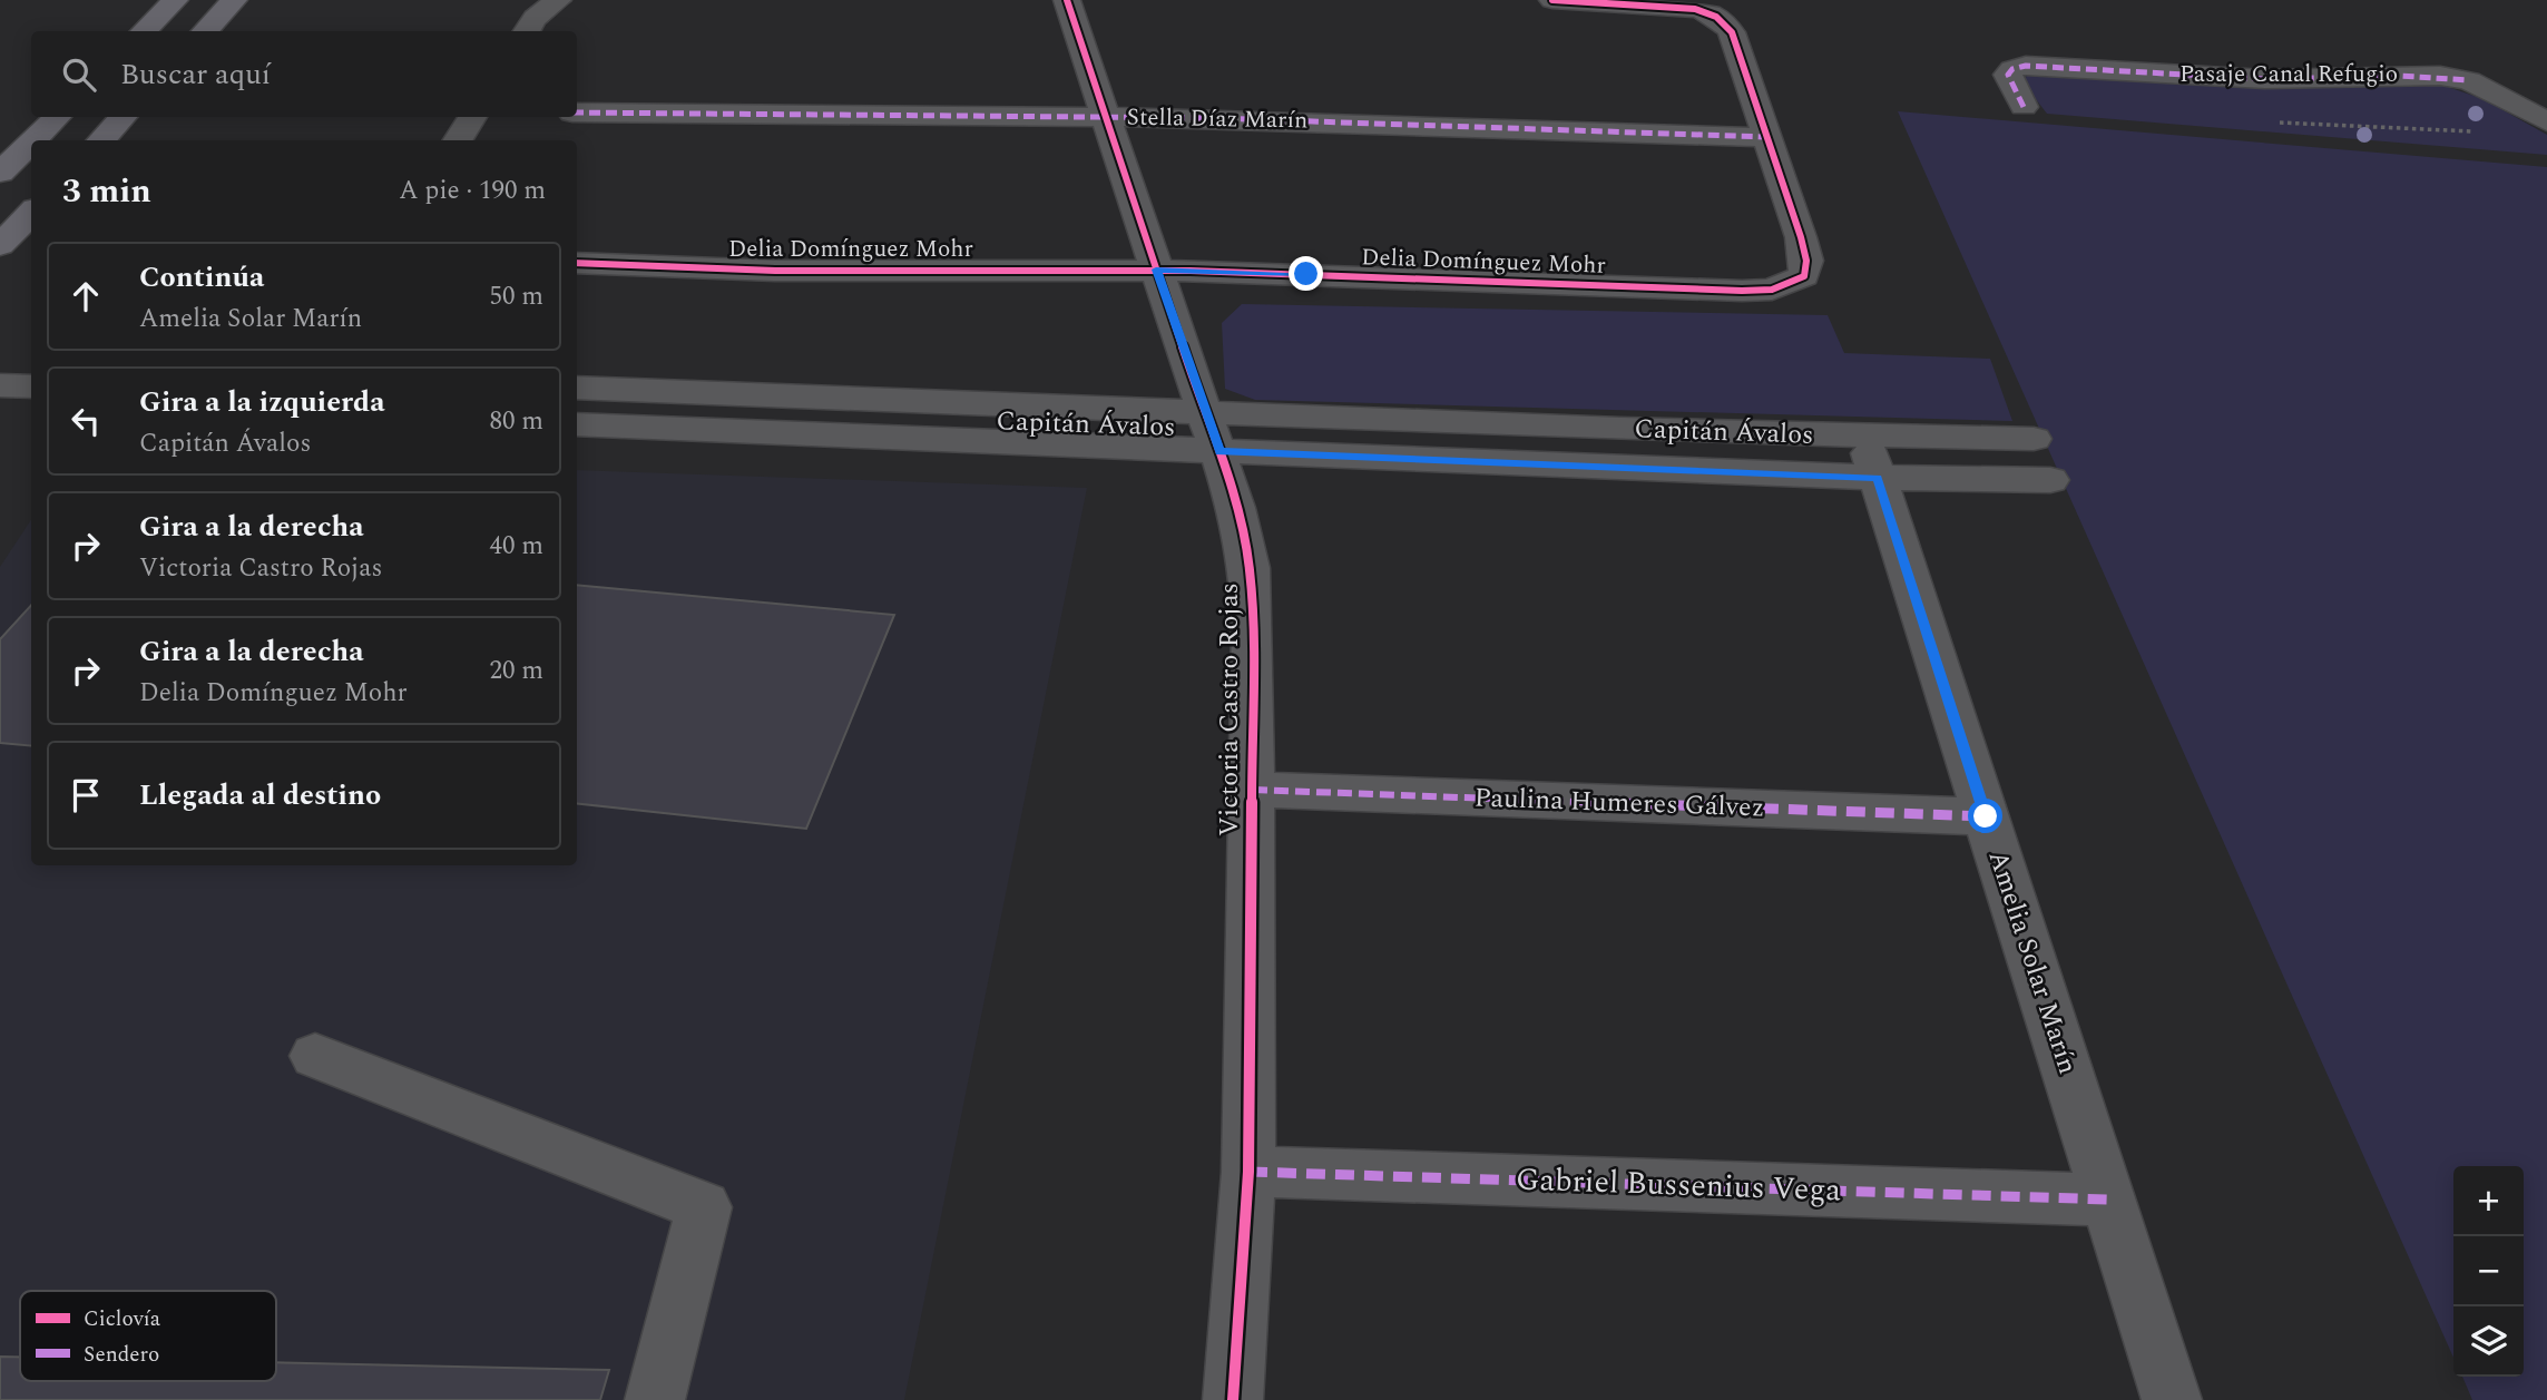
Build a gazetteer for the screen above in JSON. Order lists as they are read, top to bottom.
{
  "streets": {
    "street": [
      "Pasaje Canal Refugio",
      "Stella Díaz Marín",
      "Delia Domínguez Mohr",
      "Capitán Ávalos",
      "Victoria Castro Rojas",
      "Paulina Humeres Gálvez",
      "Amelia Solar Marín",
      "Gabriel Bussenius Vega"
    ]
  },
  "crossings": [
    ["Stella Díaz Marín", "Delia Domínguez Mohr"],
    ["Stella Díaz Marín", "Victoria Castro Rojas"],
    ["Delia Domínguez Mohr", "Victoria Castro Rojas"],
    ["Capitán Ávalos", "Victoria Castro Rojas"],
    ["Capitán Ávalos", "Amelia Solar Marín"],
    ["Victoria Castro Rojas", "Paulina Humeres Gálvez"],
    ["Victoria Castro Rojas", "Gabriel Bussenius Vega"],
    ["Paulina Humeres Gálvez", "Amelia Solar Marín"],
    ["Amelia Solar Marín", "Gabriel Bussenius Vega"]
  ],
  "legend": ["Ciclovía", "Sendero"],
  "page": {
    "search": "Buscar aquí",
    "heading": ["3 min", "A pie · 190 m"],
    "list": [
      ["Continúa", "Amelia Solar Marín", "50 m"],
      ["Gira a la izquierda", "Capitán Ávalos", "80 m"],
      ["Gira a la derecha", "Victoria Castro Rojas", "40 m"],
      ["Gira a la derecha", "Delia Domínguez Mohr", "20 m"],
      "Llegada al destino"
    ],
    "map_buttons": ["+", "−"]
  }
}
